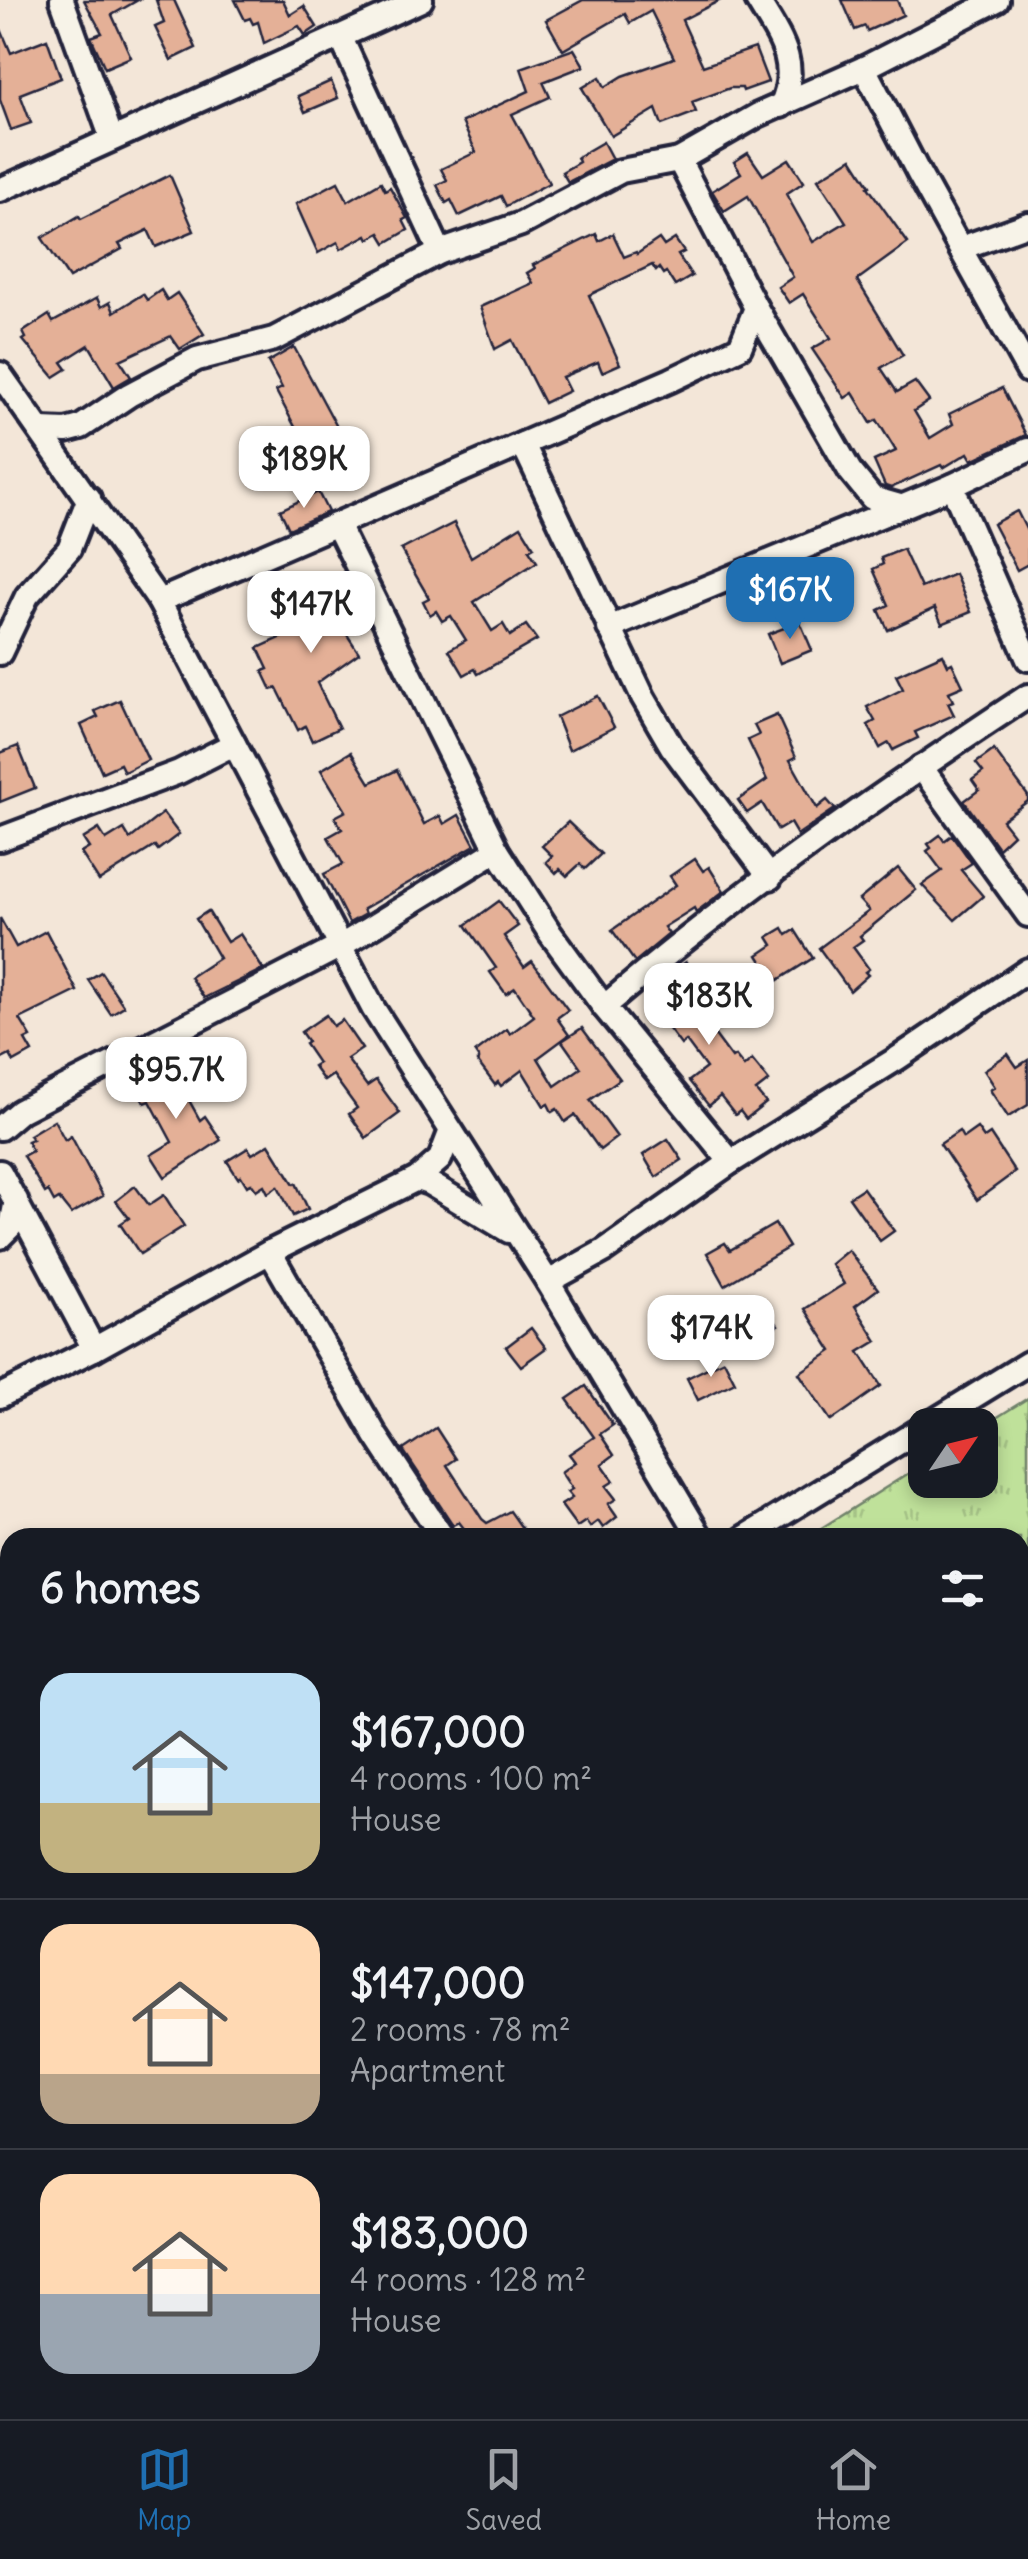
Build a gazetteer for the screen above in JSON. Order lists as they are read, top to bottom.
{
  "north": "top right",
  "page": {
    "price": [
      "$189K",
      "$167K",
      "$147K",
      "$183K",
      "$95.7K",
      "$174K"
    ],
    "heading": "6 homes",
    "list": [
      {
        "name": "$167,000",
        "note": "4 rooms · 100 m² · House"
      },
      {
        "name": "$147,000",
        "note": "2 rooms · 78 m² · Apartment"
      },
      {
        "name": "$183,000",
        "note": "4 rooms · 128 m² · House"
      }
    ],
    "tabs": ["Map", "Saved", "Home"]
  }
}
